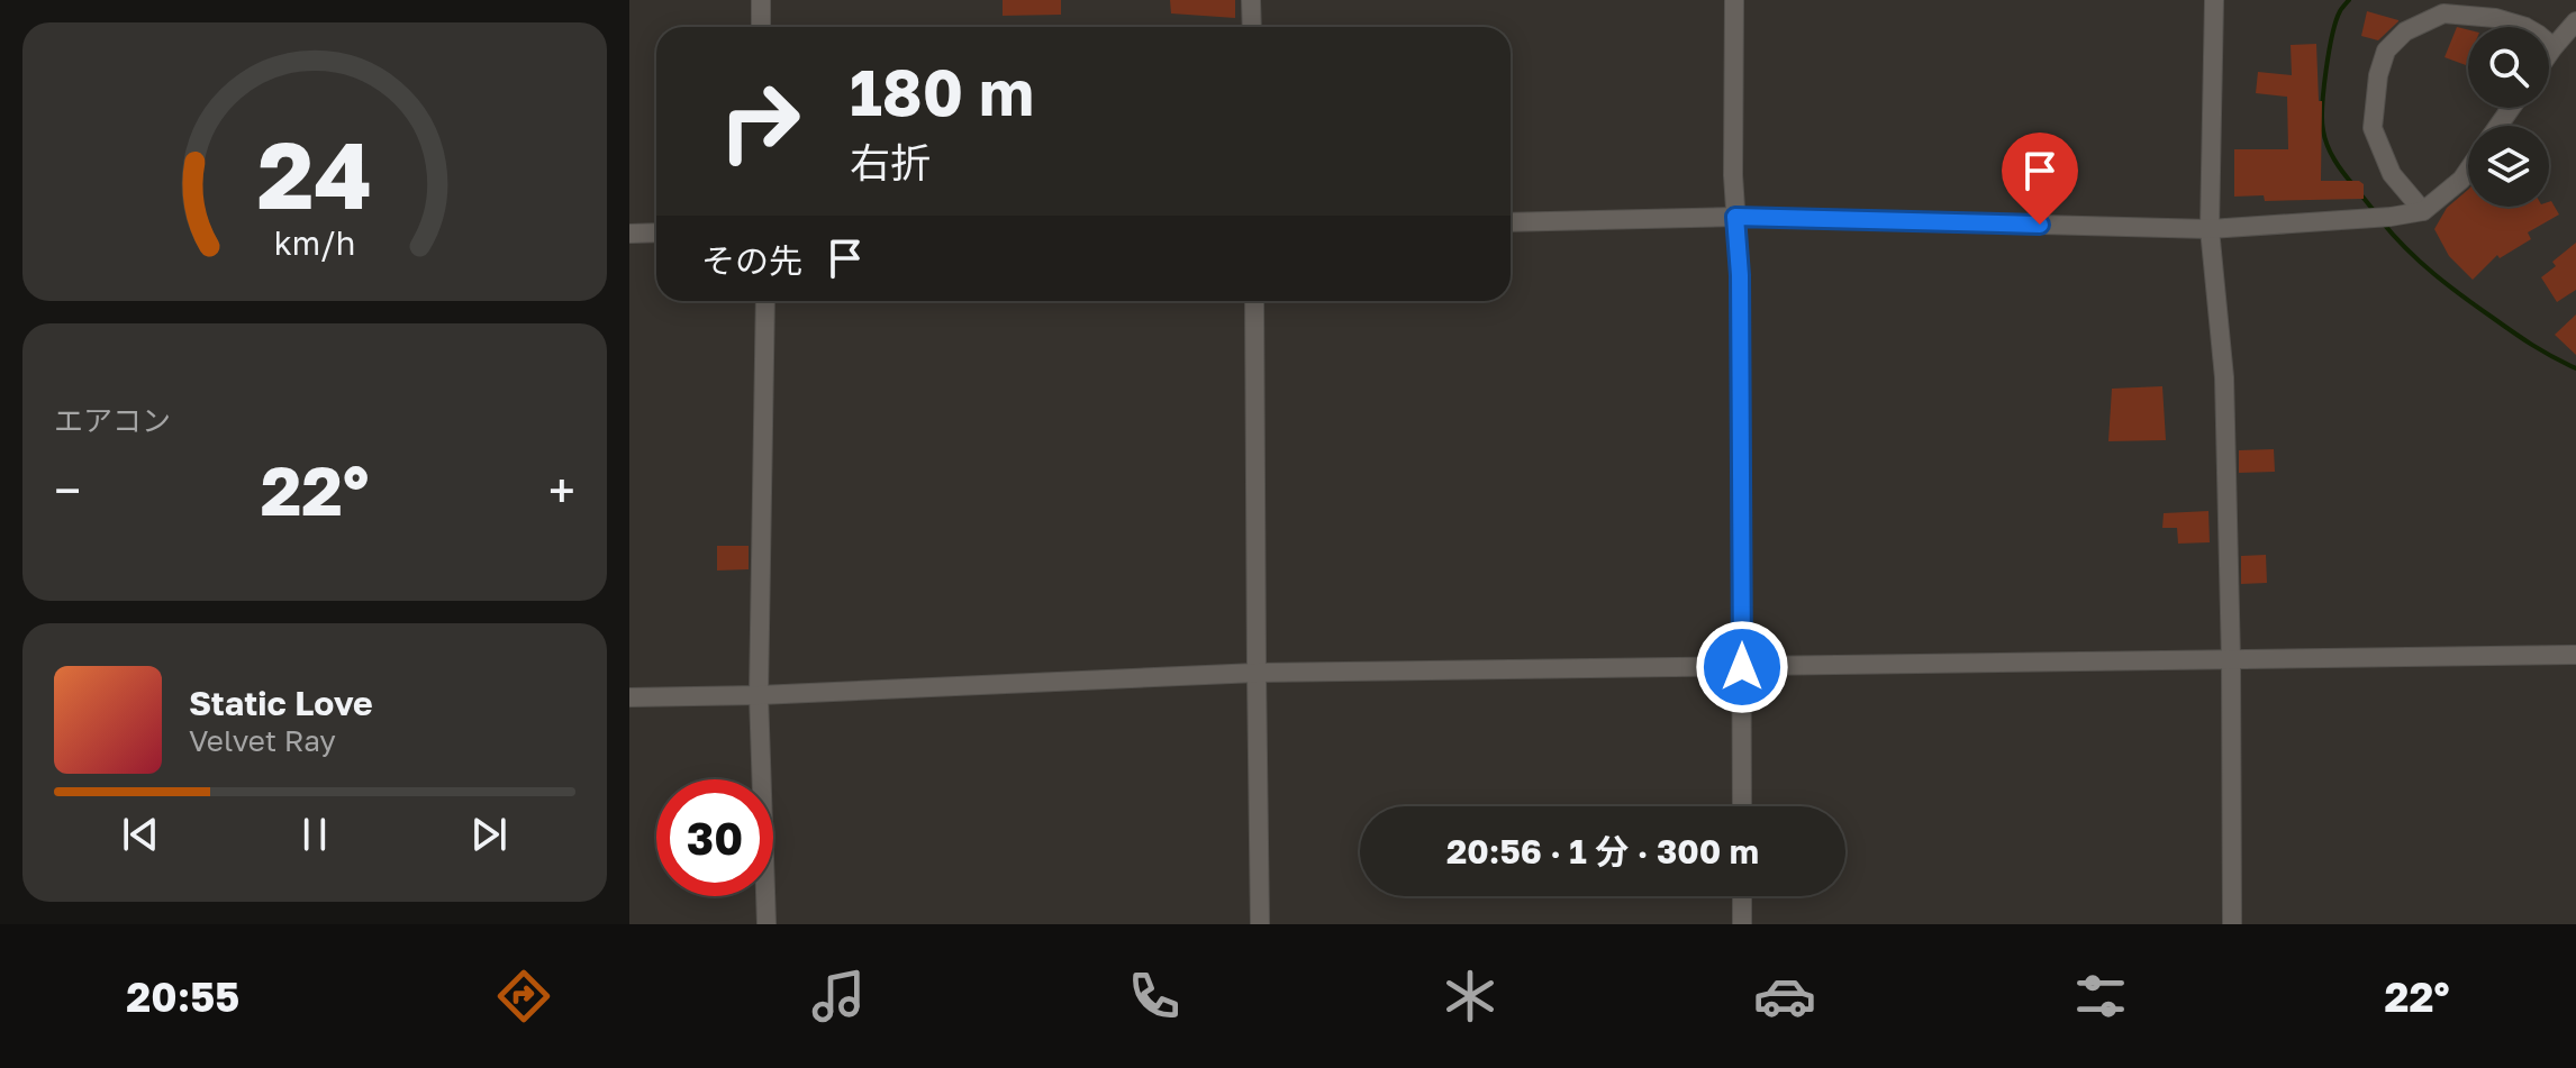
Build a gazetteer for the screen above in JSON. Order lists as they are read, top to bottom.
{
  "page": {
    "turn": ["180 m", "右折"],
    "then": "その先",
    "tile": "エアコン",
    "heat": ["−", "22°", "+"],
    "song": ["Static Love", "Velvet Ray"],
    "limit": "30",
    "trip": "20:56 · 1 分 · 300 m",
    "tabs": ["20:55", "22°"],
    "gauge": ["24", "km/h"]
  }
}
